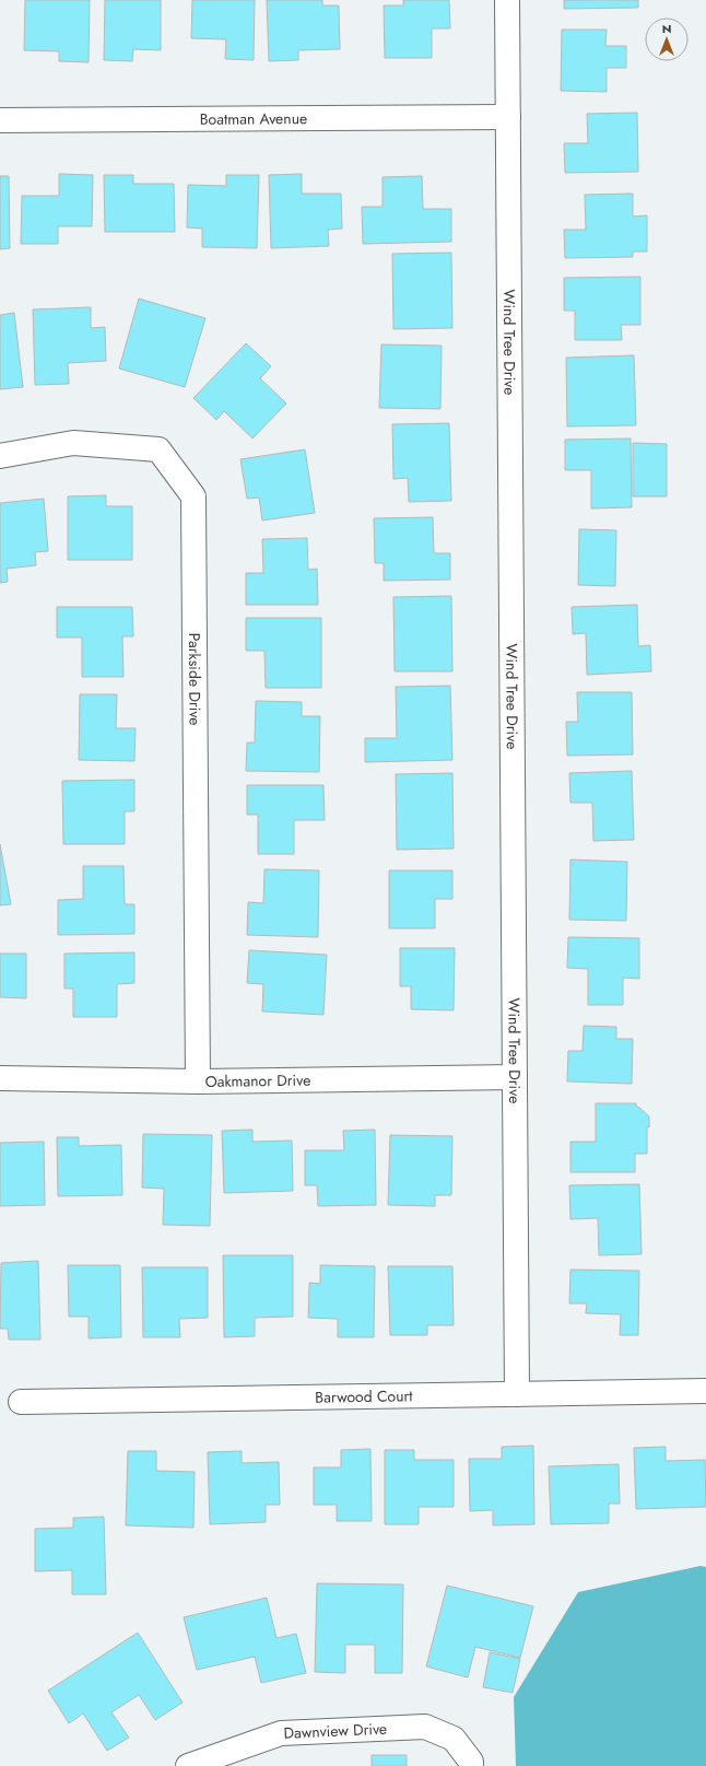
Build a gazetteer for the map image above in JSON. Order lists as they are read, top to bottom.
{
  "streets": {
    "street": [
      "Boatman Avenue",
      "Wind Tree Drive",
      "Parkside Drive",
      "Oakmanor Drive",
      "Barwood Court",
      "Dawnview Drive"
    ]
  },
  "crossings": [
    ["Boatman Avenue", "Wind Tree Drive"],
    ["Wind Tree Drive", "Oakmanor Drive"],
    ["Wind Tree Drive", "Barwood Court"],
    ["Parkside Drive", "Oakmanor Drive"]
  ],
  "north": "top"
}
